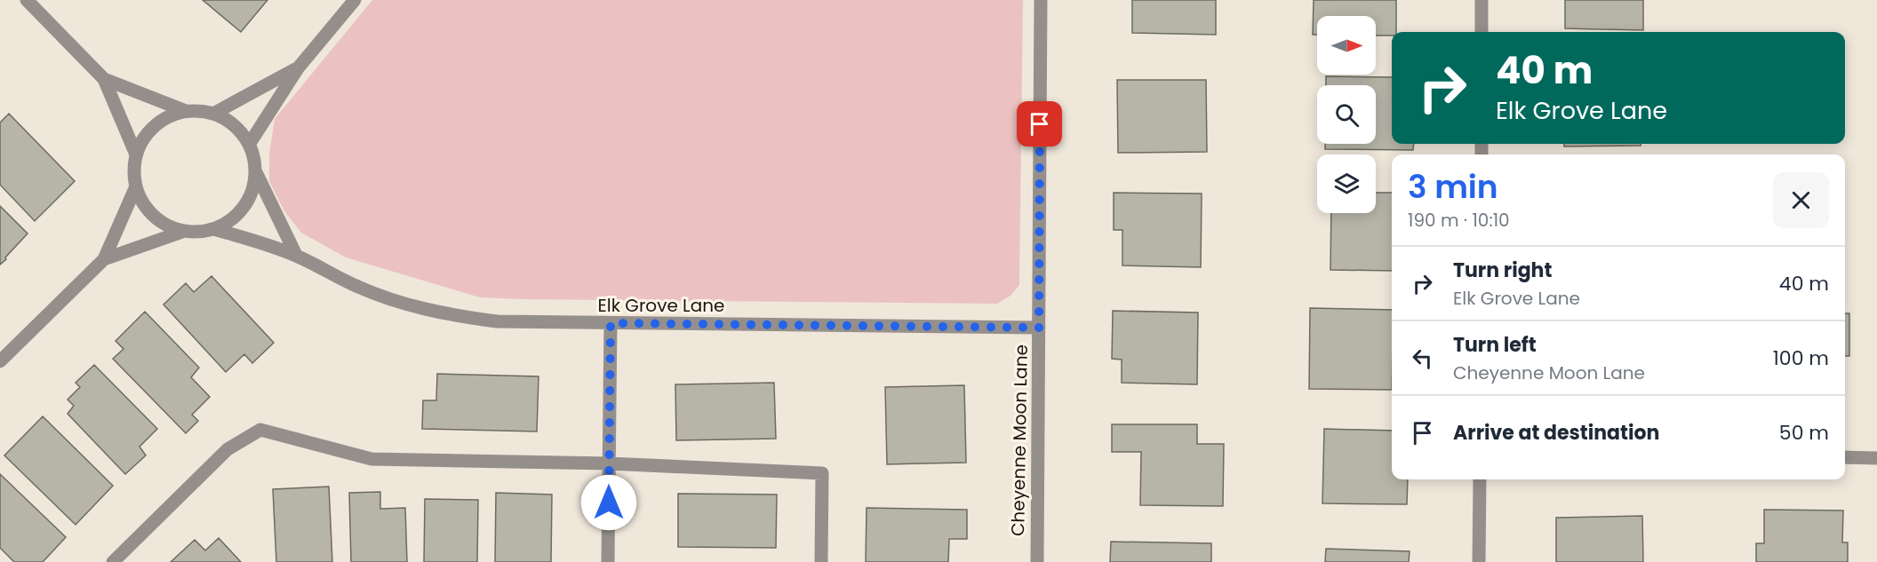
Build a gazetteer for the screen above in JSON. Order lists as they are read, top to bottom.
{
  "streets": {
    "street": ["Elk Grove Lane", "Cheyenne Moon Lane"]
  },
  "crossings": [
    ["Elk Grove Lane", "Cheyenne Moon Lane"]
  ],
  "north": "right",
  "page": {
    "turn": ["40 m", "Elk Grove Lane"],
    "heading": ["3 min", "190 m · 10:10"],
    "list": [
      {
        "name": "Turn right",
        "note": "Elk Grove Lane",
        "value": "40 m"
      },
      {
        "name": "Turn left",
        "note": "Cheyenne Moon Lane",
        "value": "100 m"
      },
      {
        "name": "Arrive at destination",
        "value": "50 m"
      }
    ]
  }
}
